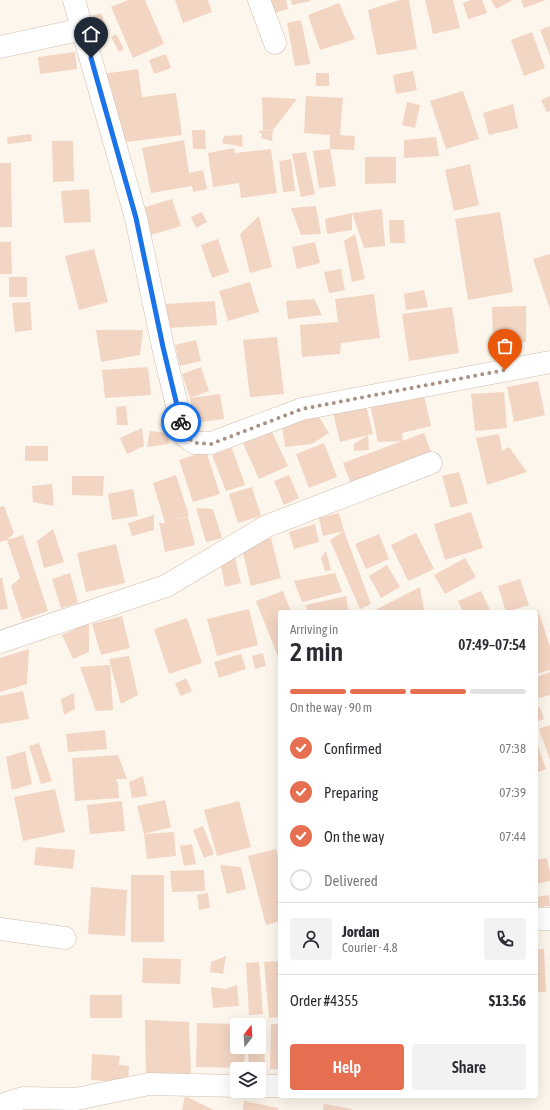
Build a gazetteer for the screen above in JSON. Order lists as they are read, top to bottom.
{
  "north": "top",
  "page": {
    "heading": ["2 min", "Arriving in", "07:49–07:54"],
    "panel": [
      "Jordan",
      "Courier · 4.8",
      "Order #4355",
      "$13.56"
    ],
    "bar": "On the way · 90 m",
    "list": [
      ["Confirmed", "07:38"],
      ["Preparing", "07:39"],
      ["On the way", "07:44"],
      "Delivered"
    ],
    "buttons": ["Help", "Share"]
  }
}
